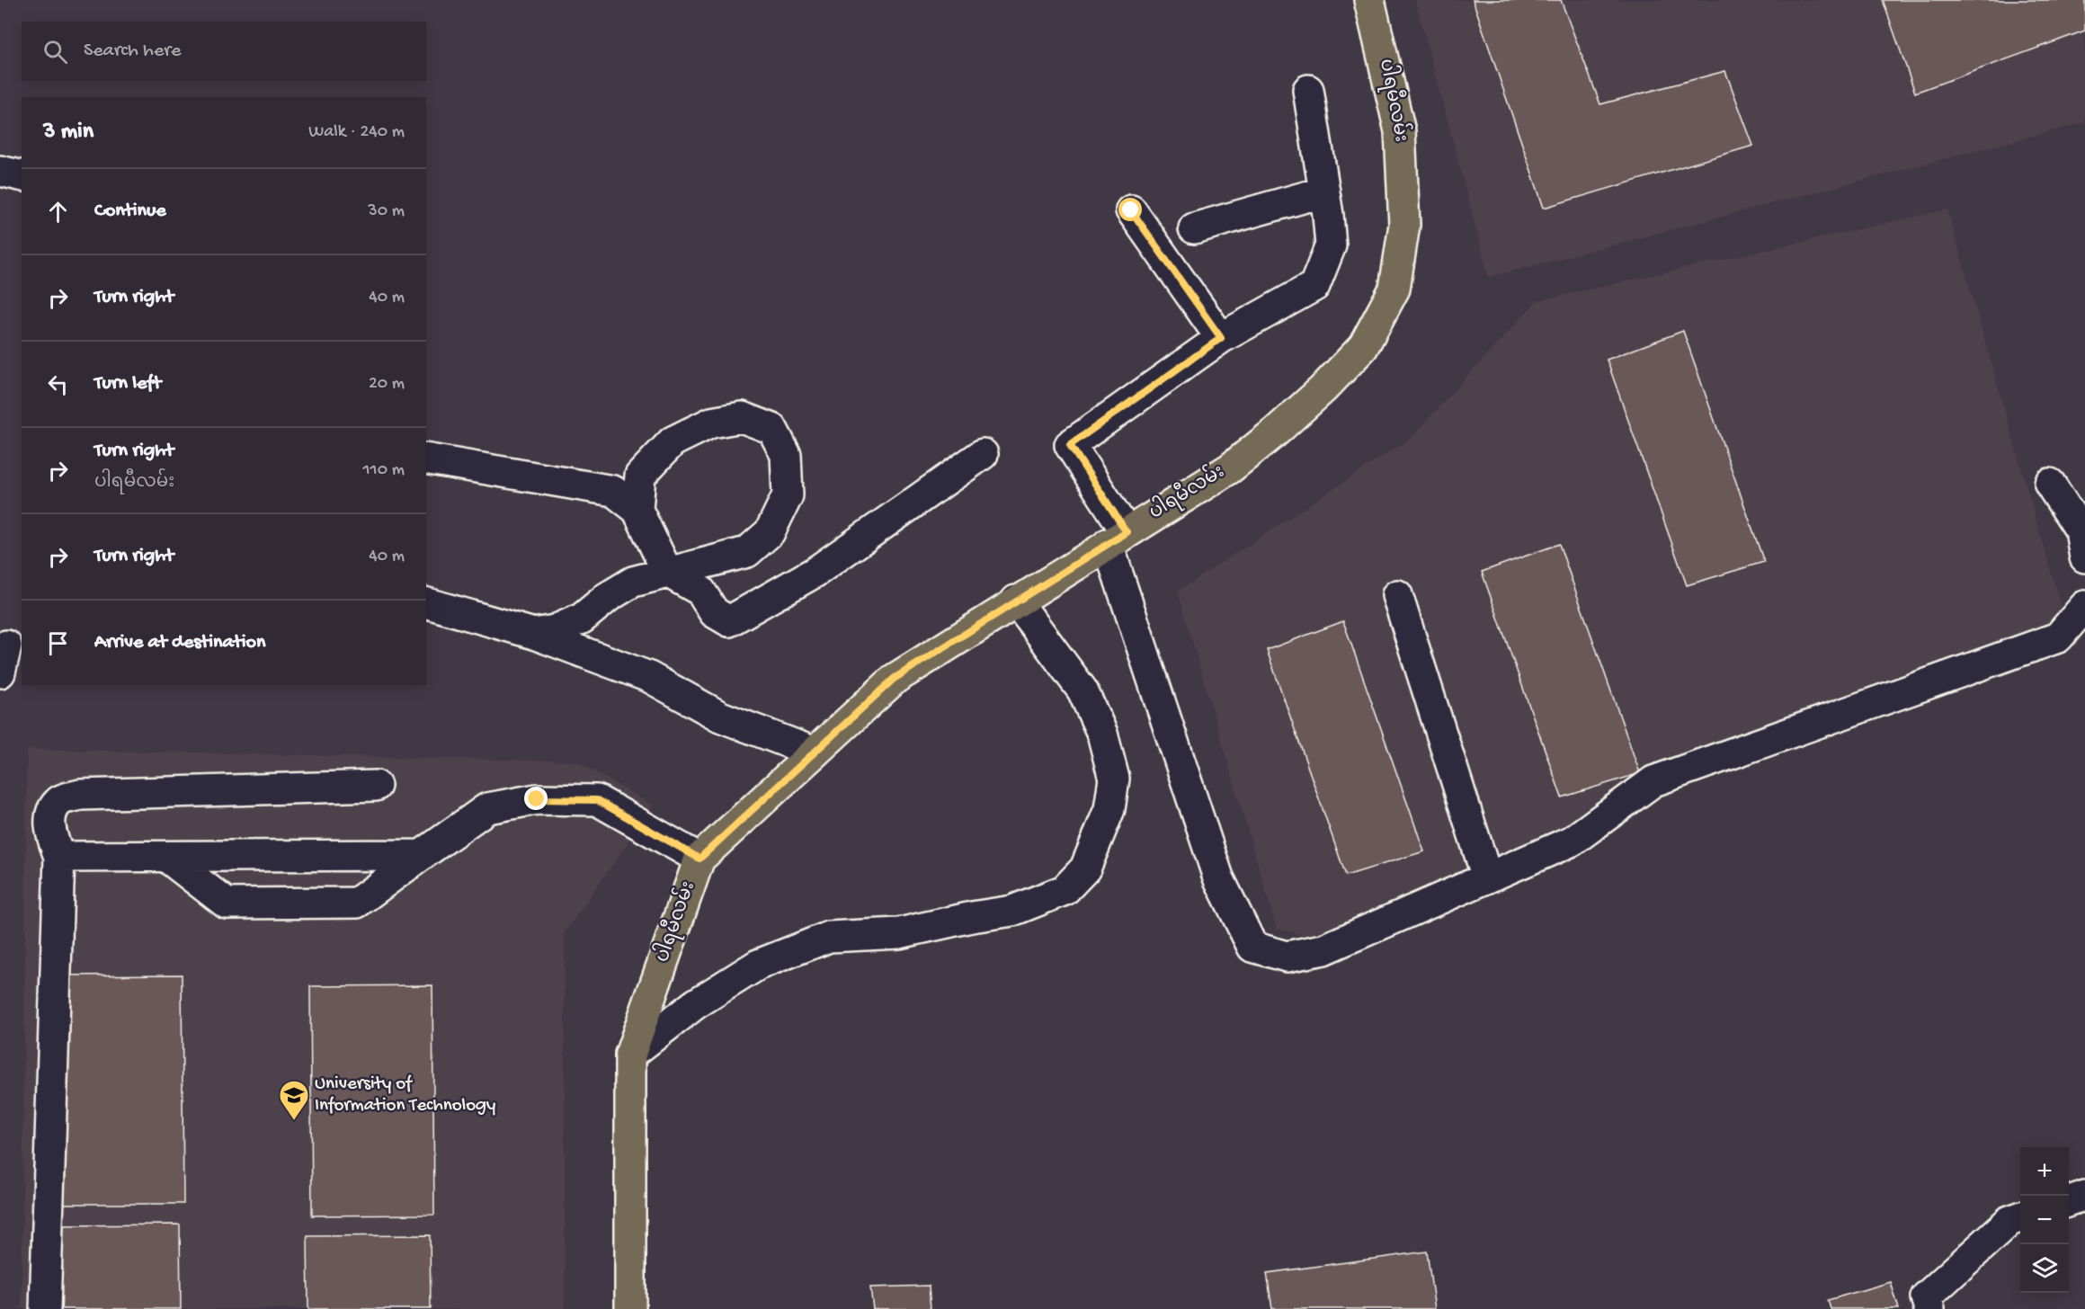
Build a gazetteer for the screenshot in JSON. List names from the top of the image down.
{
  "streets": {
    "main road": ["ပါရမီလမ်း"]
  },
  "places": {
    "school or university": ["University of Information Technology"]
  },
  "page": {
    "search": "Search here",
    "heading": ["3 min", "Walk · 240 m"],
    "list": [
      ["Continue", "30 m"],
      ["Turn right", "40 m"],
      ["Turn left", "20 m"],
      ["Turn right", "ပါရမီလမ်း", "110 m"],
      ["Turn right", "40 m"],
      "Arrive at destination"
    ],
    "map_buttons": ["+", "−"]
  }
}
